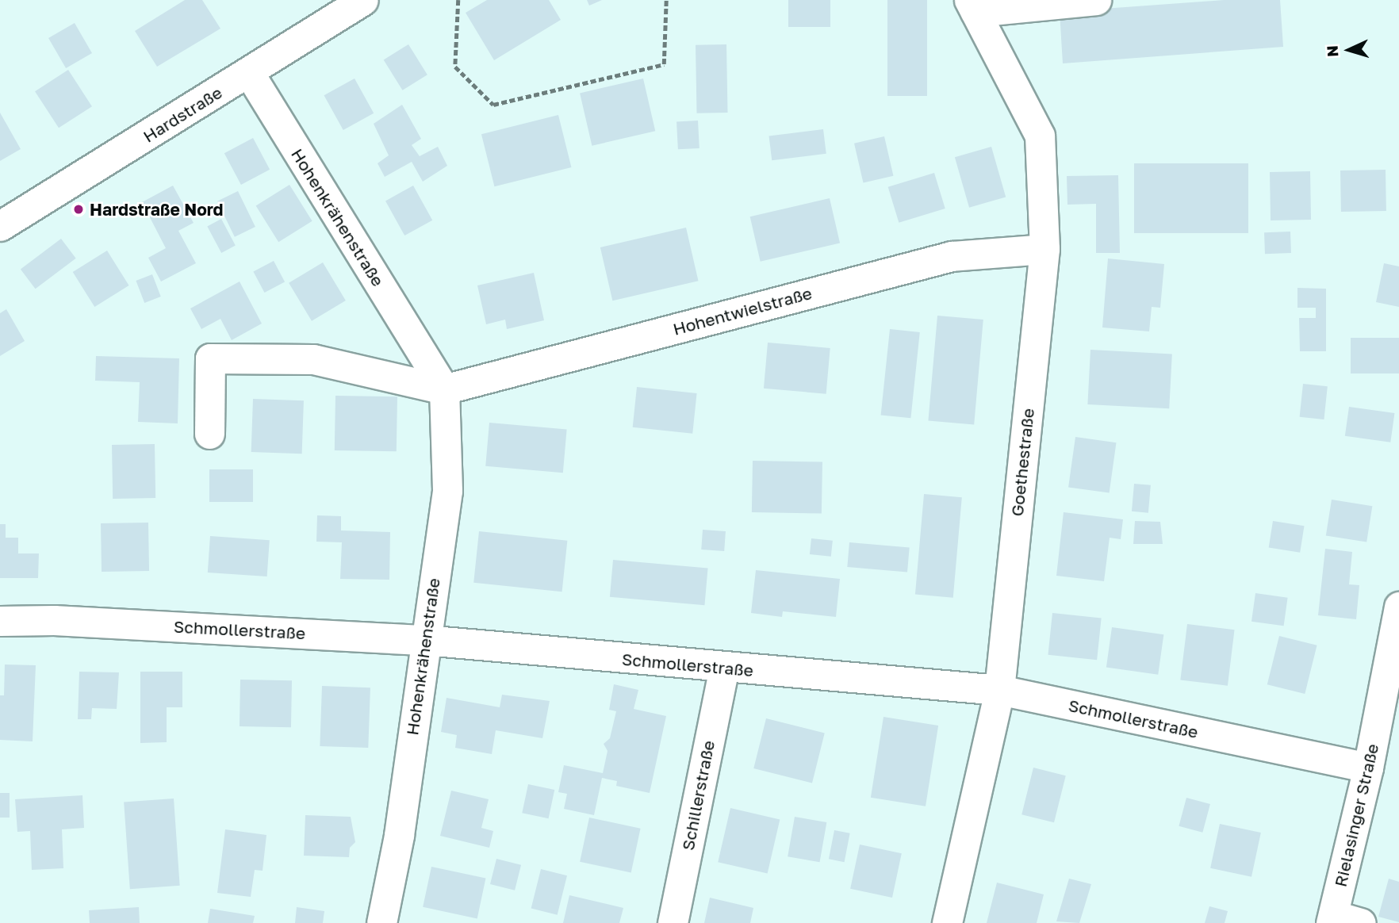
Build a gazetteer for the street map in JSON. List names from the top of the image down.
{
  "streets": {
    "street": [
      "Hardstraße",
      "Hohenkrähenstraße",
      "Hohentwielstraße",
      "Goethestraße",
      "Schmollerstraße",
      "Schillerstraße",
      "Rielasinger Straße"
    ]
  },
  "crossings": [
    ["Hardstraße", "Hohenkrähenstraße"],
    ["Hohenkrähenstraße", "Hohentwielstraße"],
    ["Hohenkrähenstraße", "Schmollerstraße"],
    ["Hohentwielstraße", "Goethestraße"],
    ["Goethestraße", "Schmollerstraße"],
    ["Schmollerstraße", "Schillerstraße"],
    ["Schmollerstraße", "Rielasinger Straße"]
  ],
  "places": ["Hardstraße Nord"],
  "north": "left"
}
